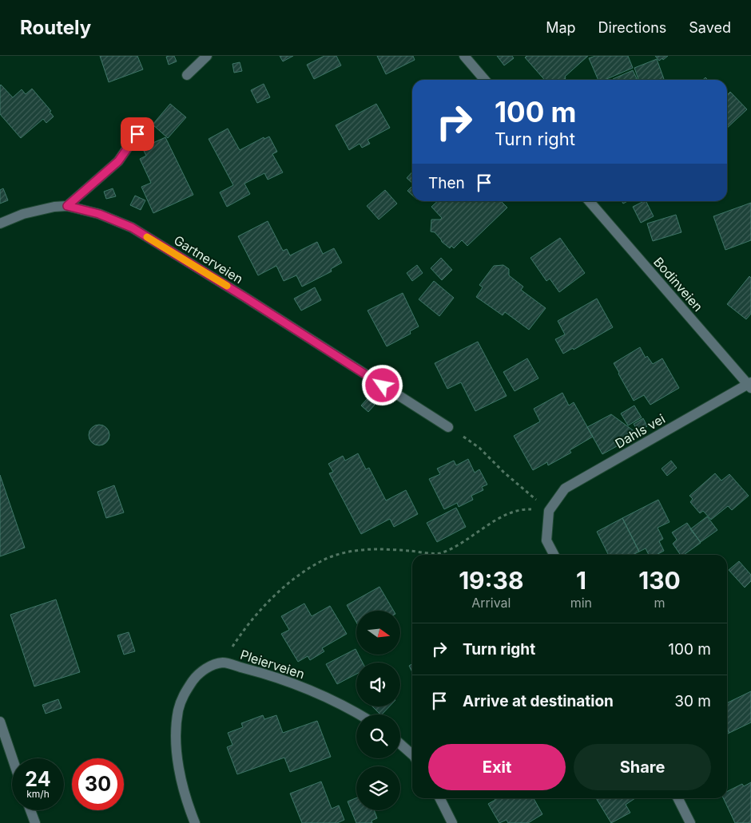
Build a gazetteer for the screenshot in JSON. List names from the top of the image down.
{
  "streets": {
    "street": [
      "Gartnerveien",
      "Bodinveien",
      "Dahls vei",
      "Pleierveien"
    ]
  },
  "crossings": [
    ["Bodinveien", "Dahls vei"]
  ],
  "north": "right",
  "page": {
    "header": "Routely",
    "nav": ["Map", "Directions", "Saved"],
    "turn": ["100 m", "Turn right"],
    "then": "Then",
    "eta": [
      "19:38",
      "Arrival",
      "1",
      "min",
      "130",
      "m"
    ],
    "list": [
      {
        "name": "Turn right",
        "value": "100 m"
      },
      {
        "name": "Arrive at destination",
        "value": "30 m"
      }
    ],
    "buttons": ["Exit", "Share"],
    "speed": "24 km/h",
    "limit": "30"
  }
}
